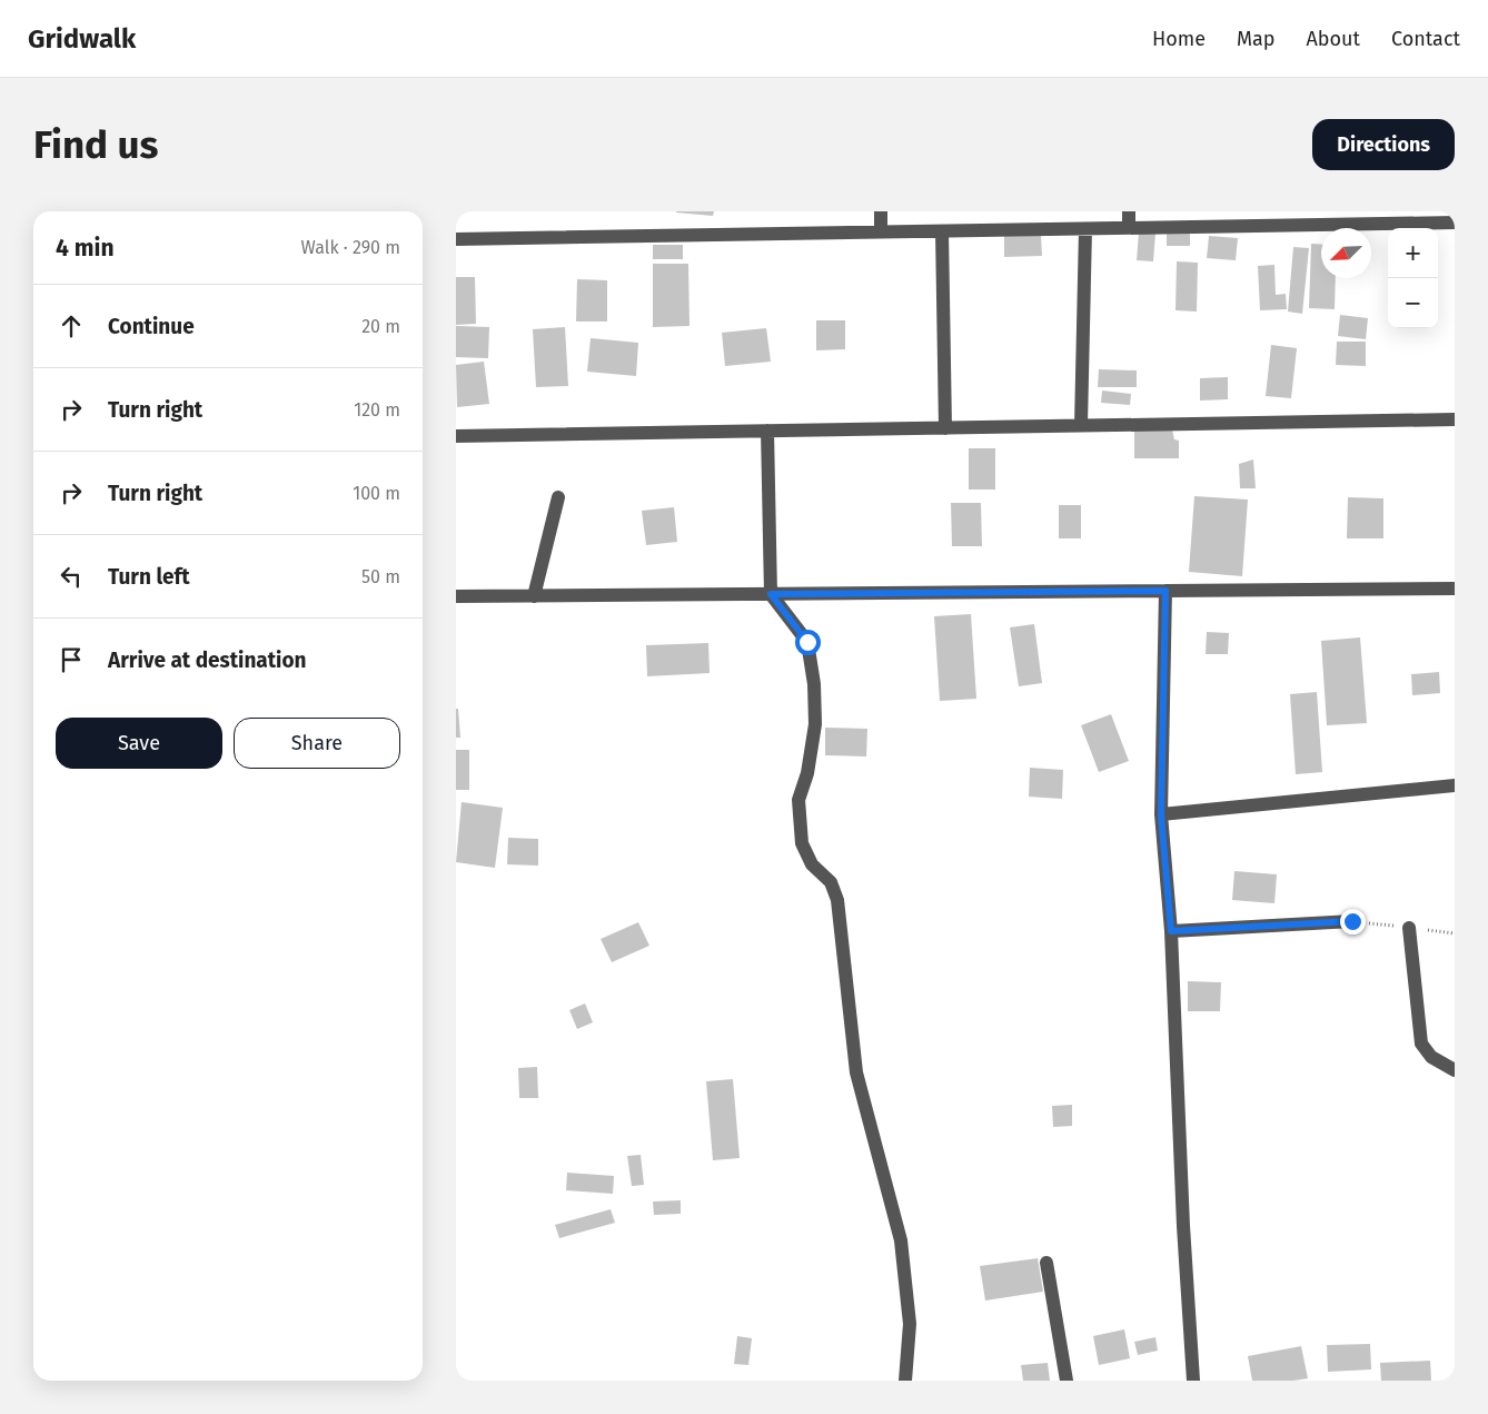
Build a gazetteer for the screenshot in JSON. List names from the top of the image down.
{
  "north": "bottom left",
  "page": {
    "header": "Gridwalk",
    "nav": [
      "Home",
      "Map",
      "About",
      "Contact"
    ],
    "buttons": [
      "Directions",
      ["Save", "Share"]
    ],
    "title": "Find us",
    "heading": ["4 min", "Walk · 290 m"],
    "map_buttons": ["+", "−"],
    "list": [
      ["Continue", "20 m"],
      ["Turn right", "120 m"],
      ["Turn right", "100 m"],
      ["Turn left", "50 m"],
      "Arrive at destination"
    ]
  }
}
